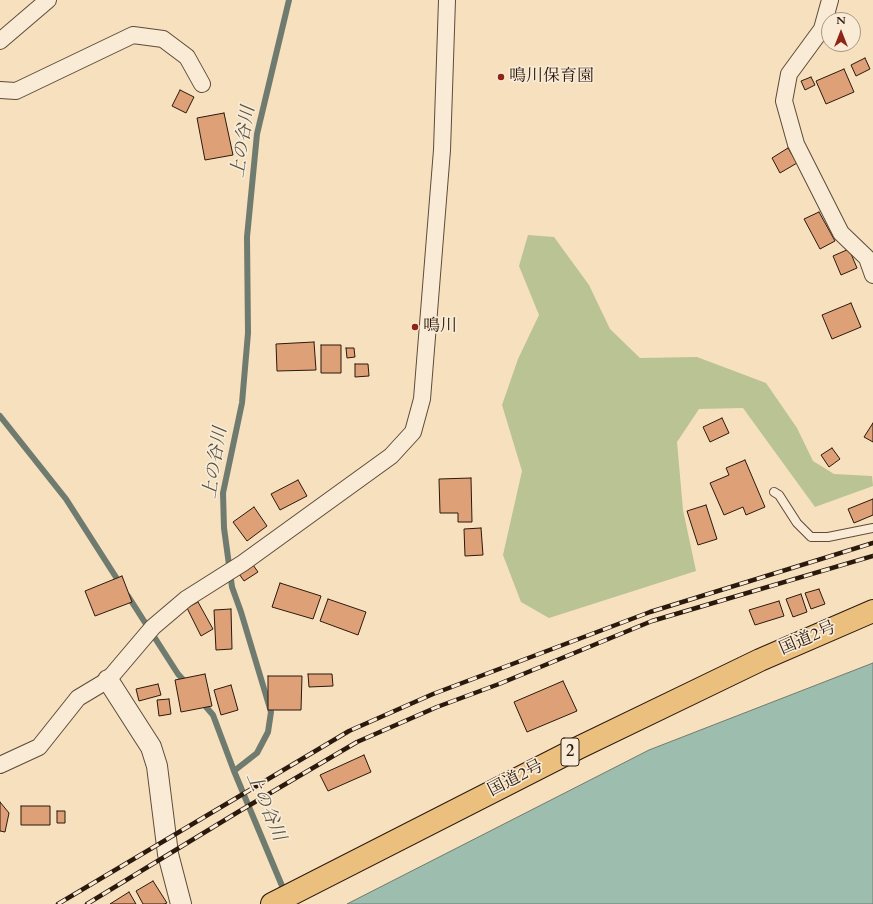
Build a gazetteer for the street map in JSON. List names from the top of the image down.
{
  "streets": {
    "highway": ["国道2号", "2"]
  },
  "water": ["上の谷川"],
  "places": ["鳴川保育園", "鳴川"],
  "north": "top"
}
